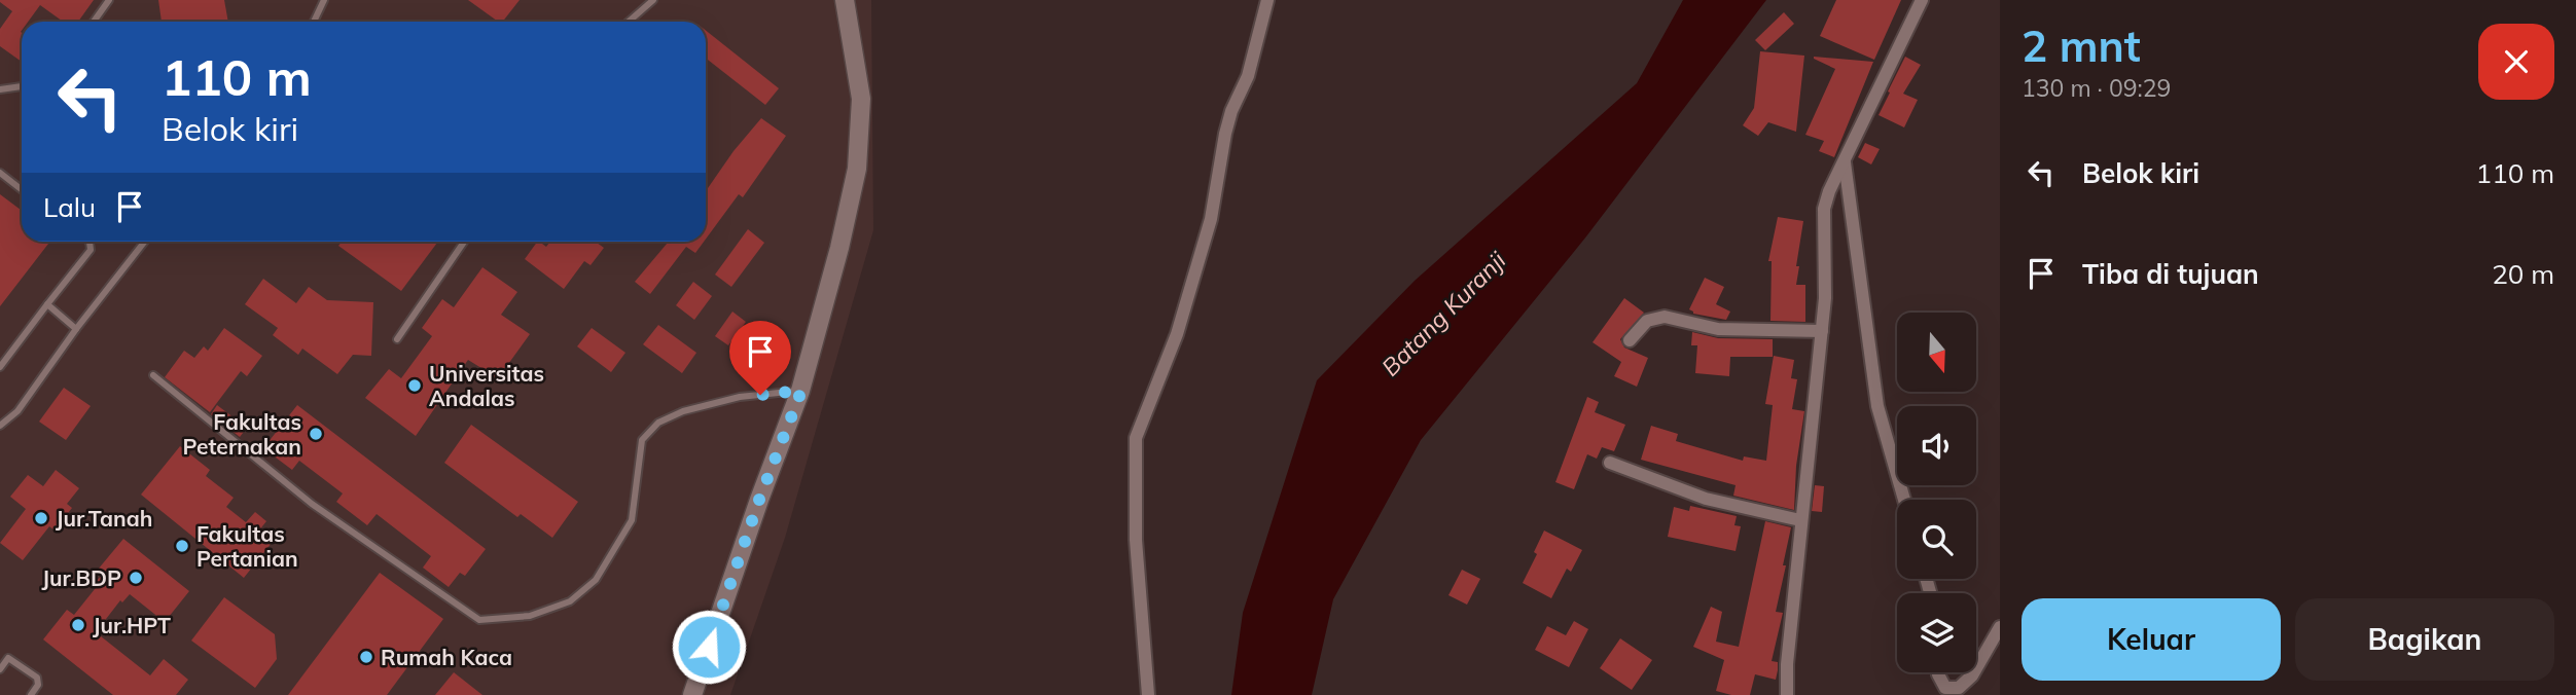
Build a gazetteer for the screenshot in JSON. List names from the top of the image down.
{
  "water": ["Batang Kuranji"],
  "places": [
    "Universitas Andalas",
    "Fakultas Peternakan",
    "Jur.Tanah",
    "Fakultas Pertanian",
    "Jur.BDP",
    "Jur.HPT",
    "Rumah Kaca"
  ],
  "north": "bottom",
  "page": {
    "heading": ["2 mnt", "130 m · 09:29"],
    "turn": ["110 m", "Belok kiri"],
    "list": [
      {
        "name": "Belok kiri",
        "value": "110 m"
      },
      {
        "name": "Tiba di tujuan",
        "value": "20 m"
      }
    ],
    "then": "Lalu",
    "buttons": ["Keluar", "Bagikan"]
  }
}
